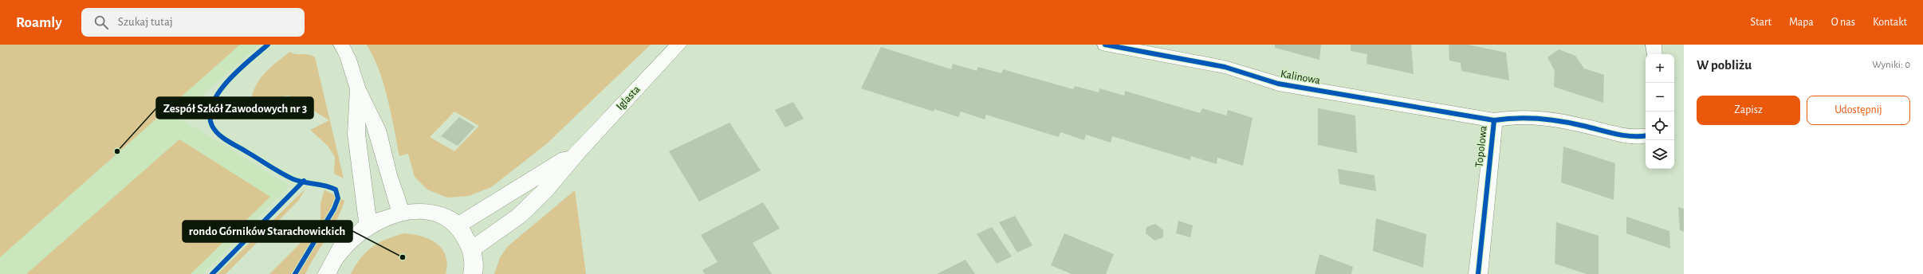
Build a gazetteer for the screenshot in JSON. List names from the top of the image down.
{
  "streets": {
    "street": ["Kalinowa", "Iglasta", "Topolowa"]
  },
  "crossings": [
    ["Kalinowa", "Topolowa"]
  ],
  "places": ["Zespół Szkół Zawodowych nr 3", "rondo Górników Starachowickich"],
  "page": {
    "header": "Roamly",
    "search": "Szukaj tutaj",
    "nav": [
      "Start",
      "Mapa",
      "O nas",
      "Kontakt"
    ],
    "heading": ["W pobliżu", "Wyniki: 0"],
    "map_buttons": ["+", "−"],
    "buttons": ["Zapisz", "Udostępnij"]
  }
}
